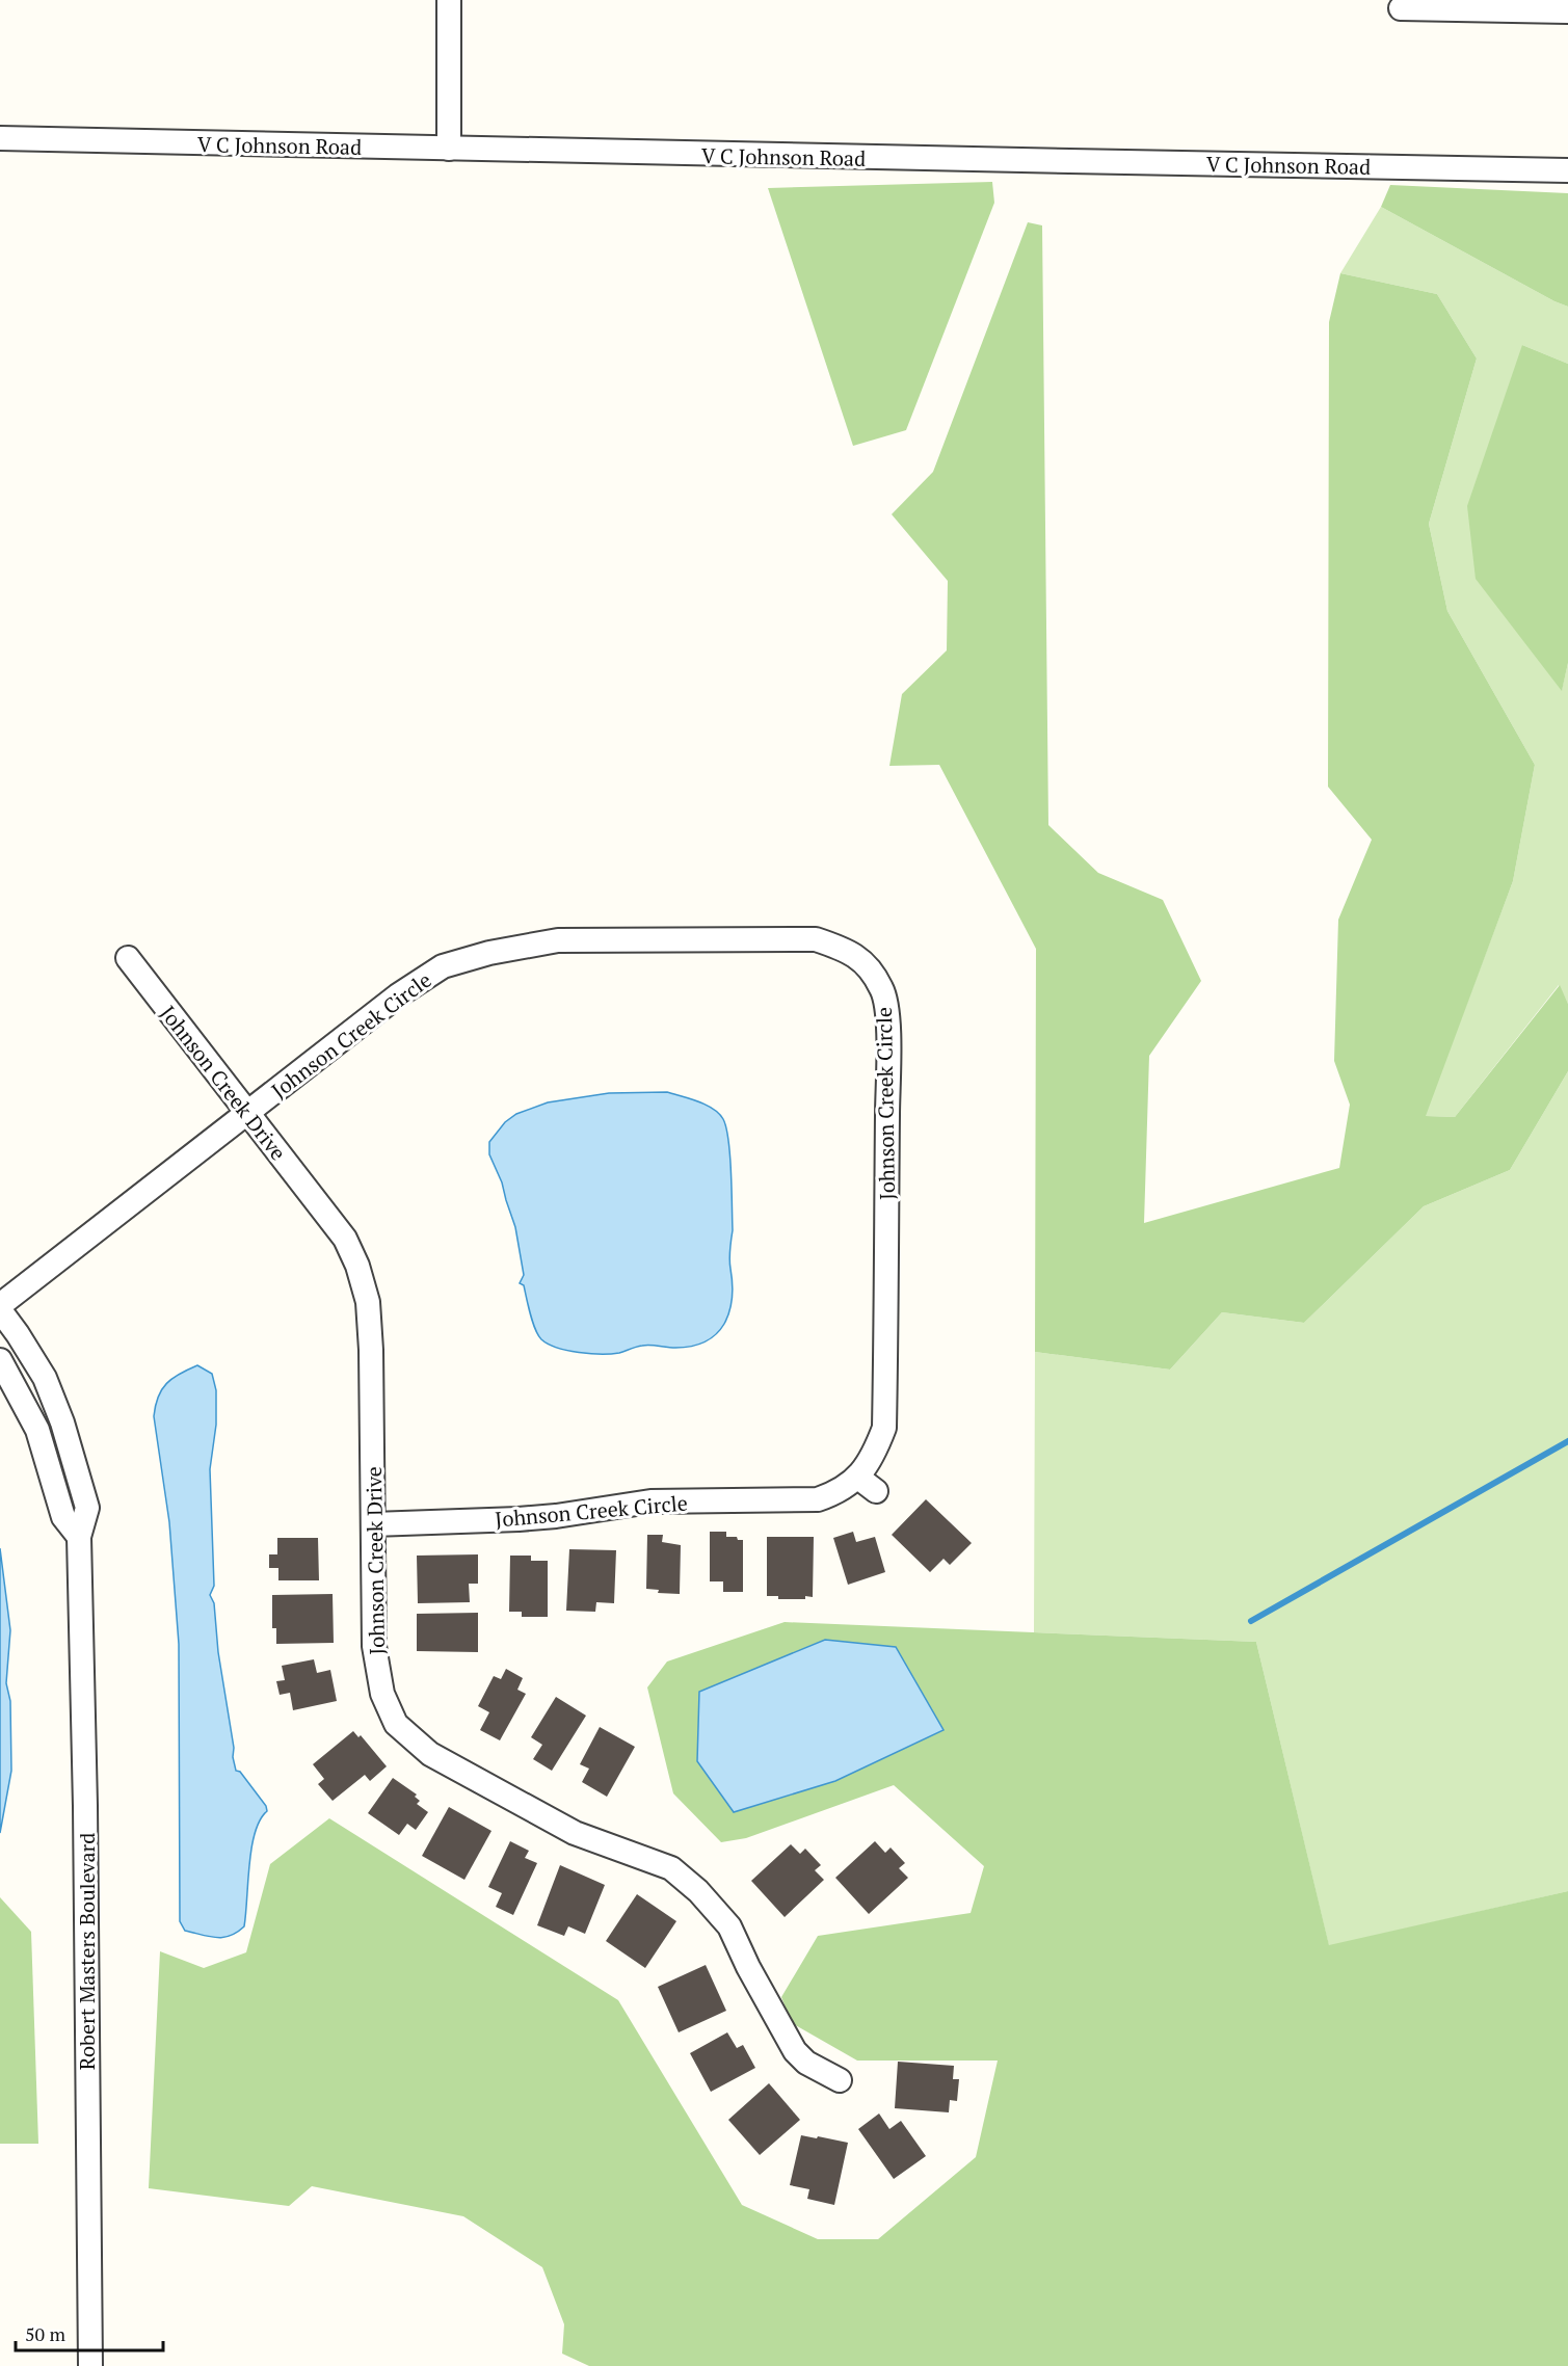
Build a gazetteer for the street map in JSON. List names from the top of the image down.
{
  "streets": {
    "street": [
      "V C Johnson Road",
      "Johnson Creek Circle",
      "Johnson Creek Drive",
      "Robert Masters Boulevard"
    ]
  },
  "crossings": [
    ["Johnson Creek Circle", "Johnson Creek Drive"]
  ],
  "scale_bar": "50 m"
}
